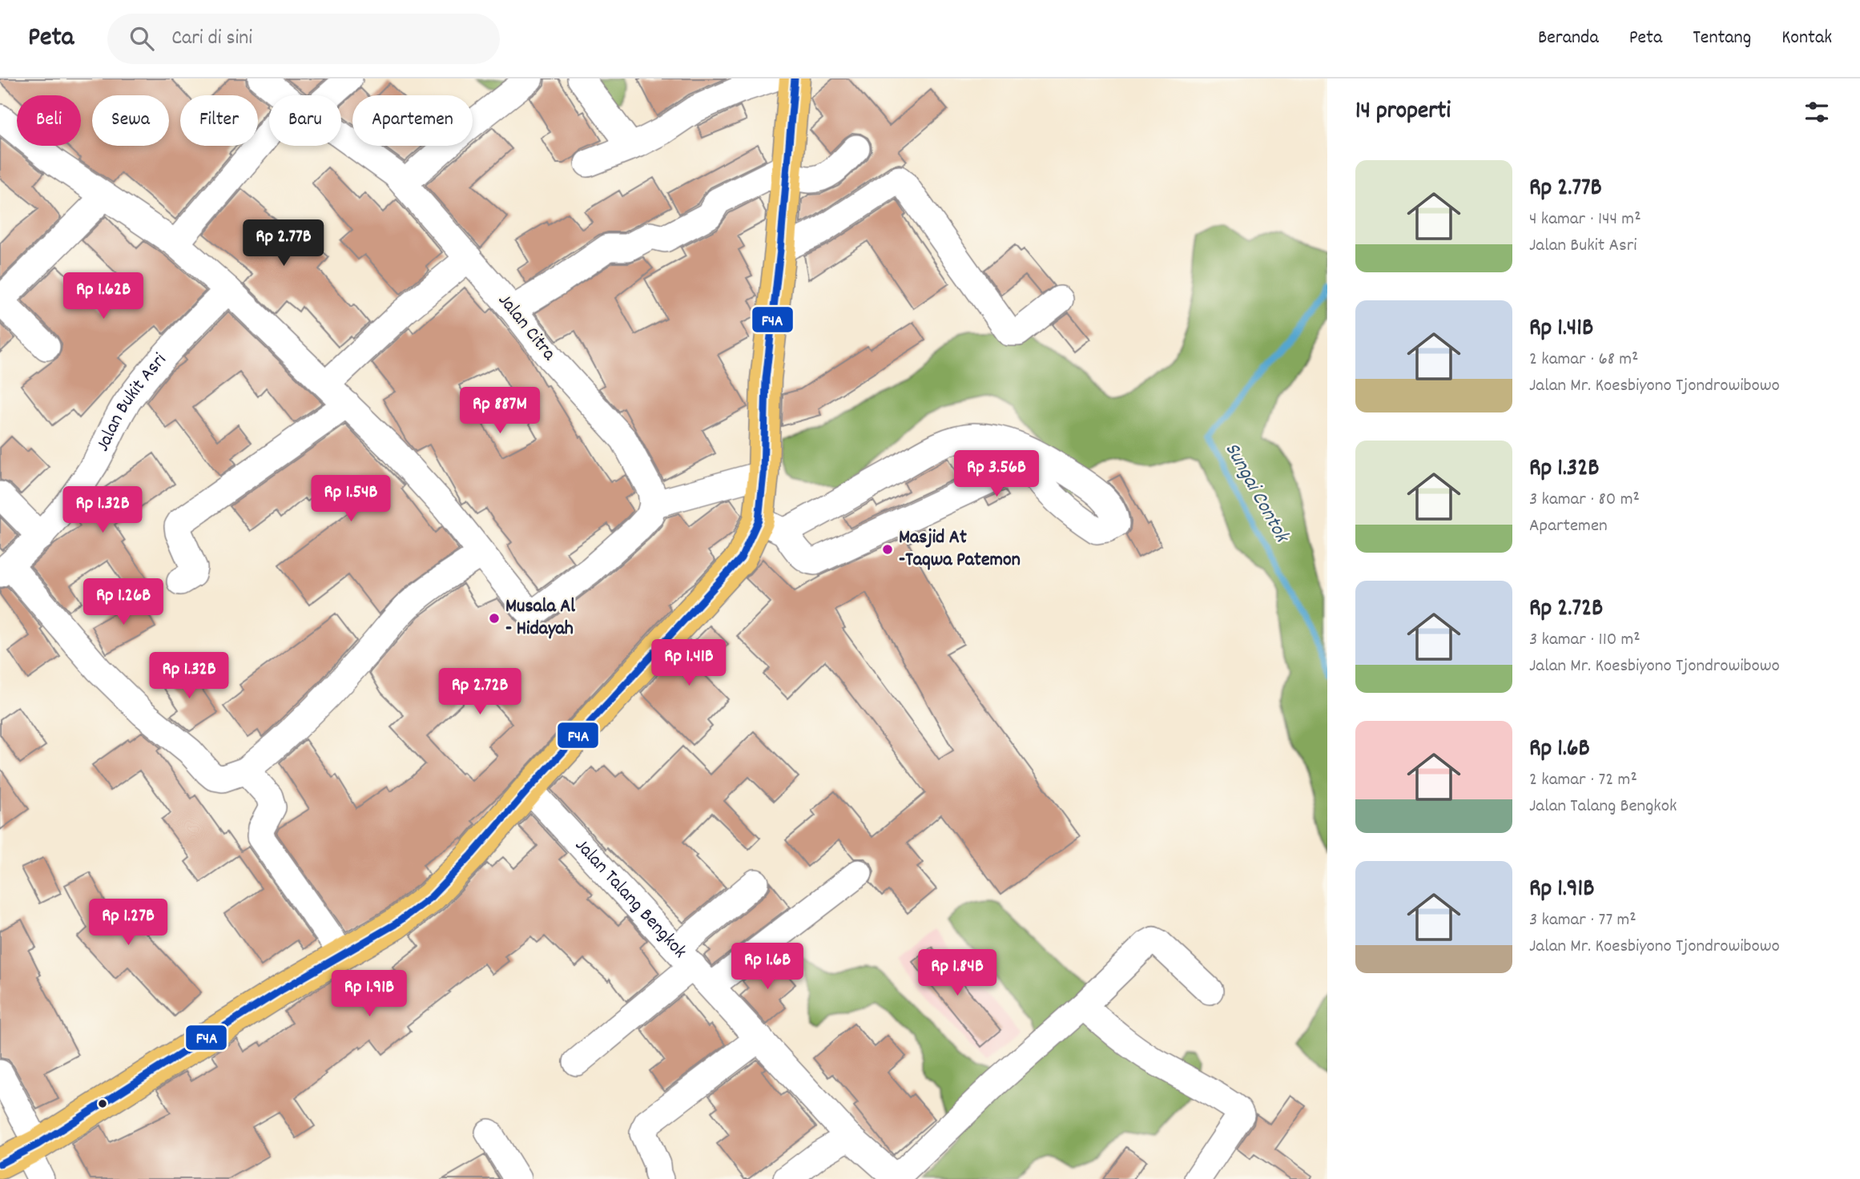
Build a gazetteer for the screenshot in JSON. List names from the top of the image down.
{
  "streets": {
    "street": ["Jalan Citra", "Jalan Bukit Asri", "Jalan Talang Bengkok"]
  },
  "water": ["Sungai Contok"],
  "places": ["Masjid At -Taqwa Patemon", "Musala Al - Hidayah"],
  "lines": ["transit line F4A"],
  "page": {
    "header": "Peta",
    "search": "Cari di sini",
    "nav": [
      "Beranda",
      "Peta",
      "Tentang",
      "Kontak"
    ],
    "heading": "14 properti",
    "chip": [
      "Beli",
      "Sewa",
      "Filter",
      "Baru",
      "Apartemen"
    ],
    "list": [
      {
        "name": "Rp 2.77B",
        "note": "4 kamar · 144 m² · Jalan Bukit Asri"
      },
      {
        "name": "Rp 1.41B",
        "note": "2 kamar · 68 m² · Jalan Mr. Koesbiyono Tjondrowibowo"
      },
      {
        "name": "Rp 1.32B",
        "note": "3 kamar · 80 m² · Apartemen"
      },
      {
        "name": "Rp 2.72B",
        "note": "3 kamar · 110 m² · Jalan Mr. Koesbiyono Tjondrowibowo"
      },
      {
        "name": "Rp 1.6B",
        "note": "2 kamar · 72 m² · Jalan Talang Bengkok"
      },
      {
        "name": "Rp 1.91B",
        "note": "3 kamar · 77 m² · Jalan Mr. Koesbiyono Tjondrowibowo"
      }
    ],
    "price": [
      "Rp 2.77B",
      "Rp 1.62B",
      "Rp 887M",
      "Rp 3.56B",
      "Rp 1.54B",
      "Rp 1.32B",
      "Rp 1.26B",
      "Rp 1.41B",
      "Rp 1.32B",
      "Rp 2.72B",
      "Rp 1.27B",
      "Rp 1.6B",
      "Rp 1.84B",
      "Rp 1.91B"
    ]
  }
}
